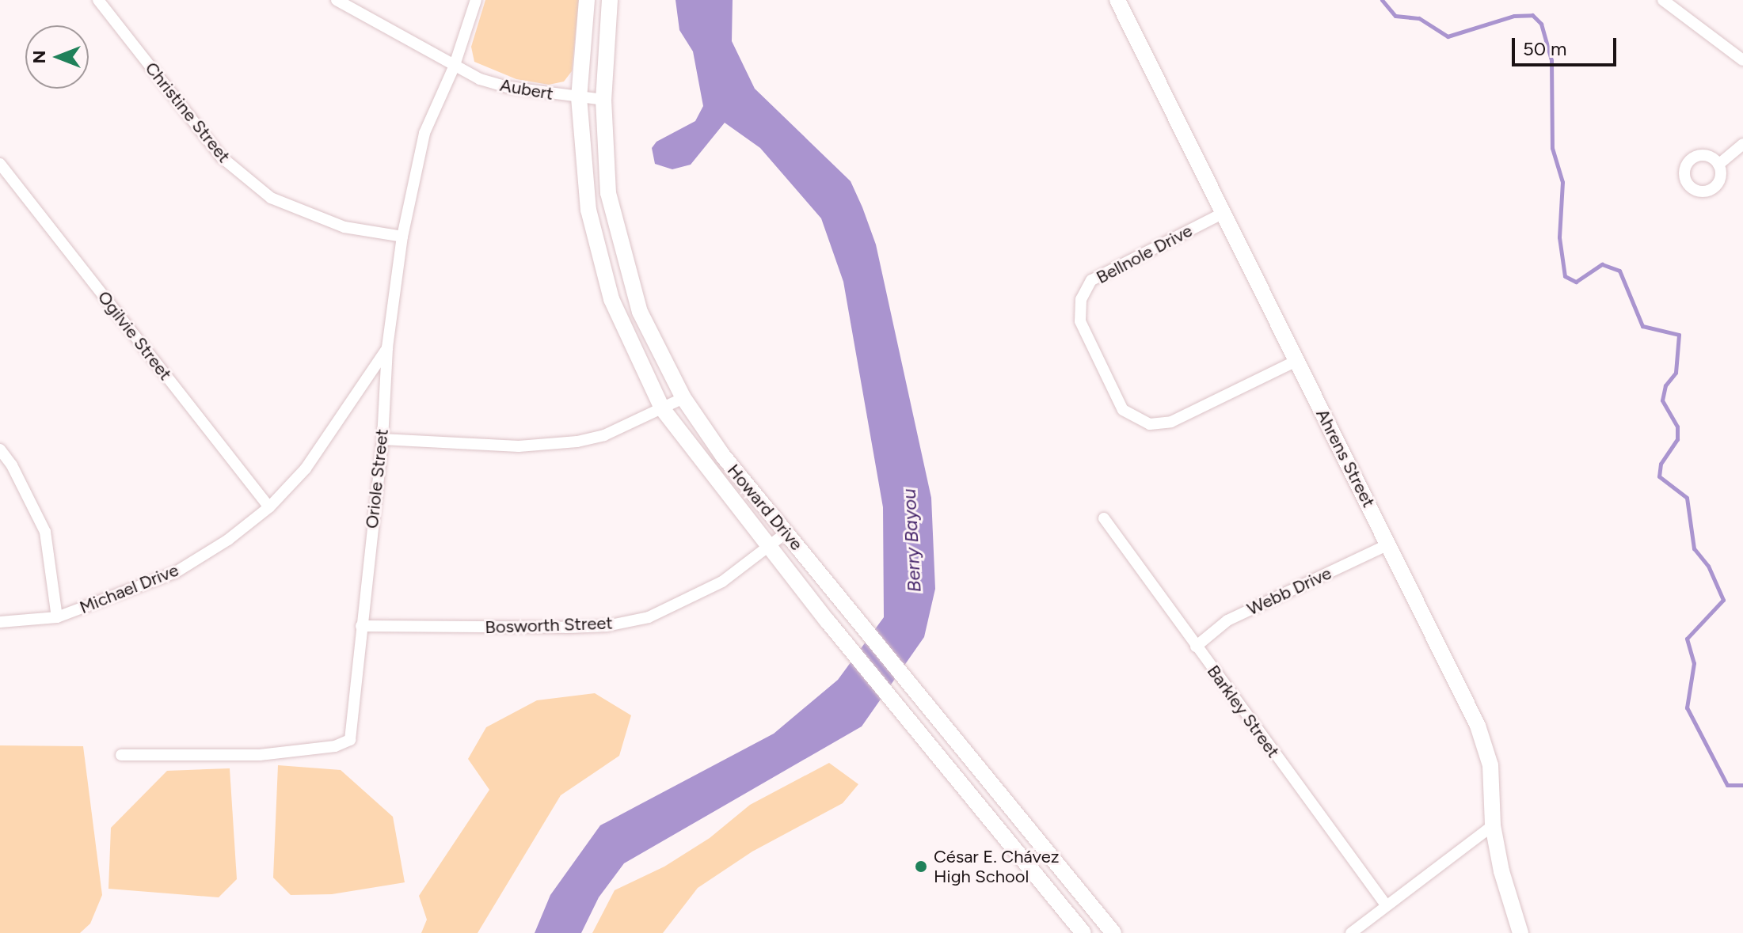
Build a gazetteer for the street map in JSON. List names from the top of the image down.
{
  "streets": {
    "main road": ["Ahrens Street", "Howard Drive"],
    "street": [
      "Aubert",
      "Christine Street",
      "Bellnole Drive",
      "Ogilvie Street",
      "Oriole Street",
      "Michael Drive",
      "Webb Drive",
      "Bosworth Street",
      "Barkley Street"
    ]
  },
  "crossings": [
    ["Aubert", "Oriole Street"],
    ["Aubert", "Howard Drive"],
    ["Christine Street", "Oriole Street"],
    ["Bellnole Drive", "Ahrens Street"],
    ["Ogilvie Street", "Michael Drive"],
    ["Ahrens Street", "Webb Drive"],
    ["Oriole Street", "Michael Drive"],
    ["Oriole Street", "Bosworth Street"],
    ["Howard Drive", "Bosworth Street"],
    ["Webb Drive", "Barkley Street"]
  ],
  "water": ["Berry Bayou"],
  "places": ["César E. Chávez High School"],
  "scale_bar": "50 m",
  "north": "left"
}
